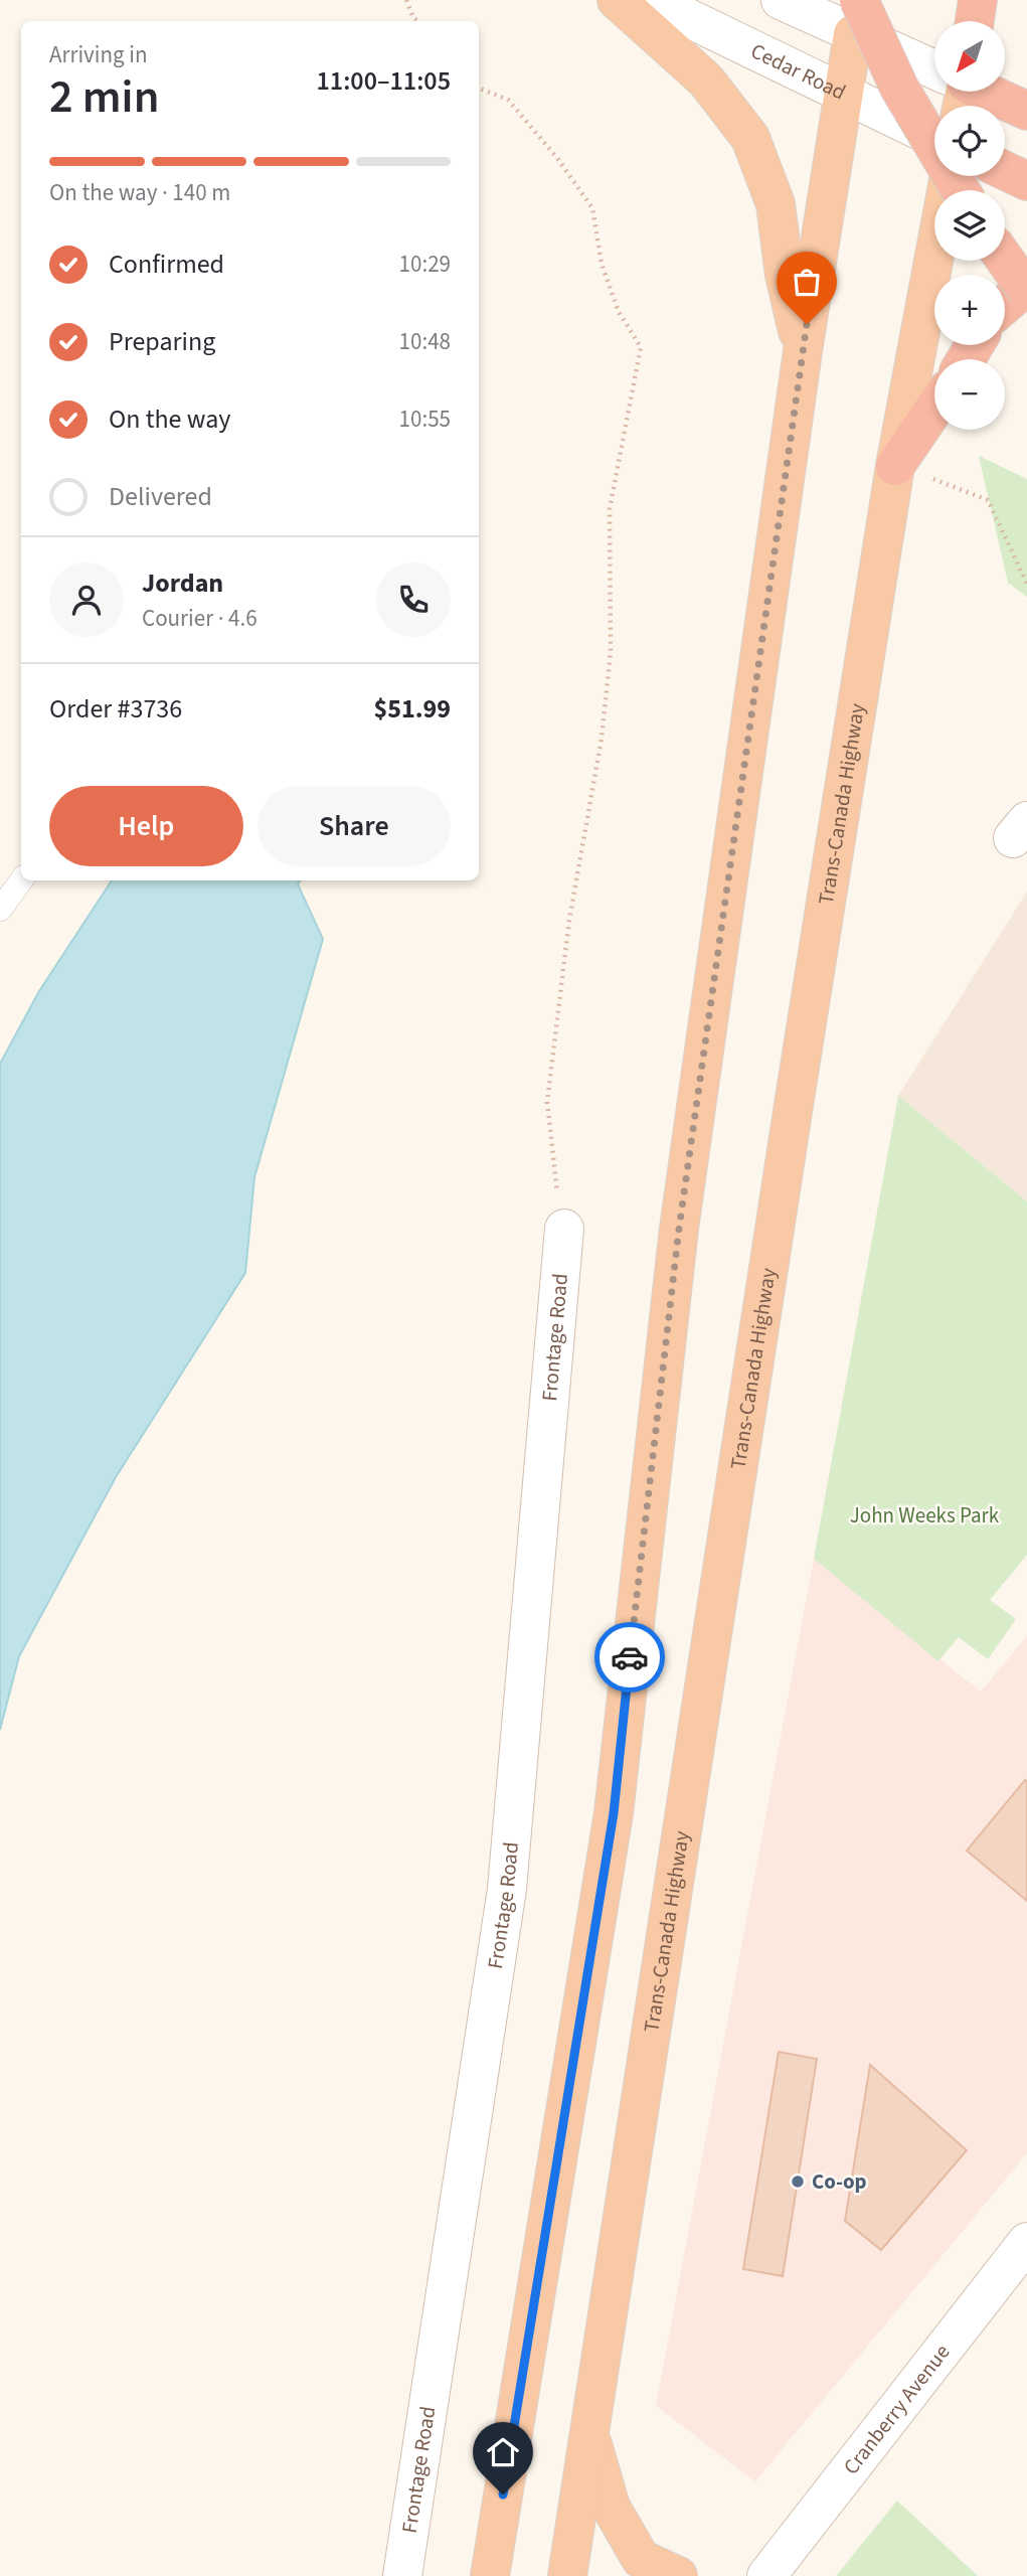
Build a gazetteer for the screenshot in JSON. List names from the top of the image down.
{
  "streets": {
    "highway": ["Trans-Canada Highway"],
    "street": ["Cedar Road", "Frontage Road", "Cranberry Avenue"]
  },
  "parks": ["John Weeks Park"],
  "places": ["Co-op"],
  "north": "bottom left",
  "page": {
    "map_buttons": ["+", "−"],
    "heading": ["2 min", "Arriving in", "11:00–11:05"],
    "panel": [
      "Jordan",
      "Courier · 4.6",
      "Order #3736",
      "$51.99"
    ],
    "bar": "On the way · 140 m",
    "list": [
      ["Confirmed", "10:29"],
      ["Preparing", "10:48"],
      ["On the way", "10:55"],
      "Delivered"
    ],
    "buttons": ["Help", "Share"]
  }
}
